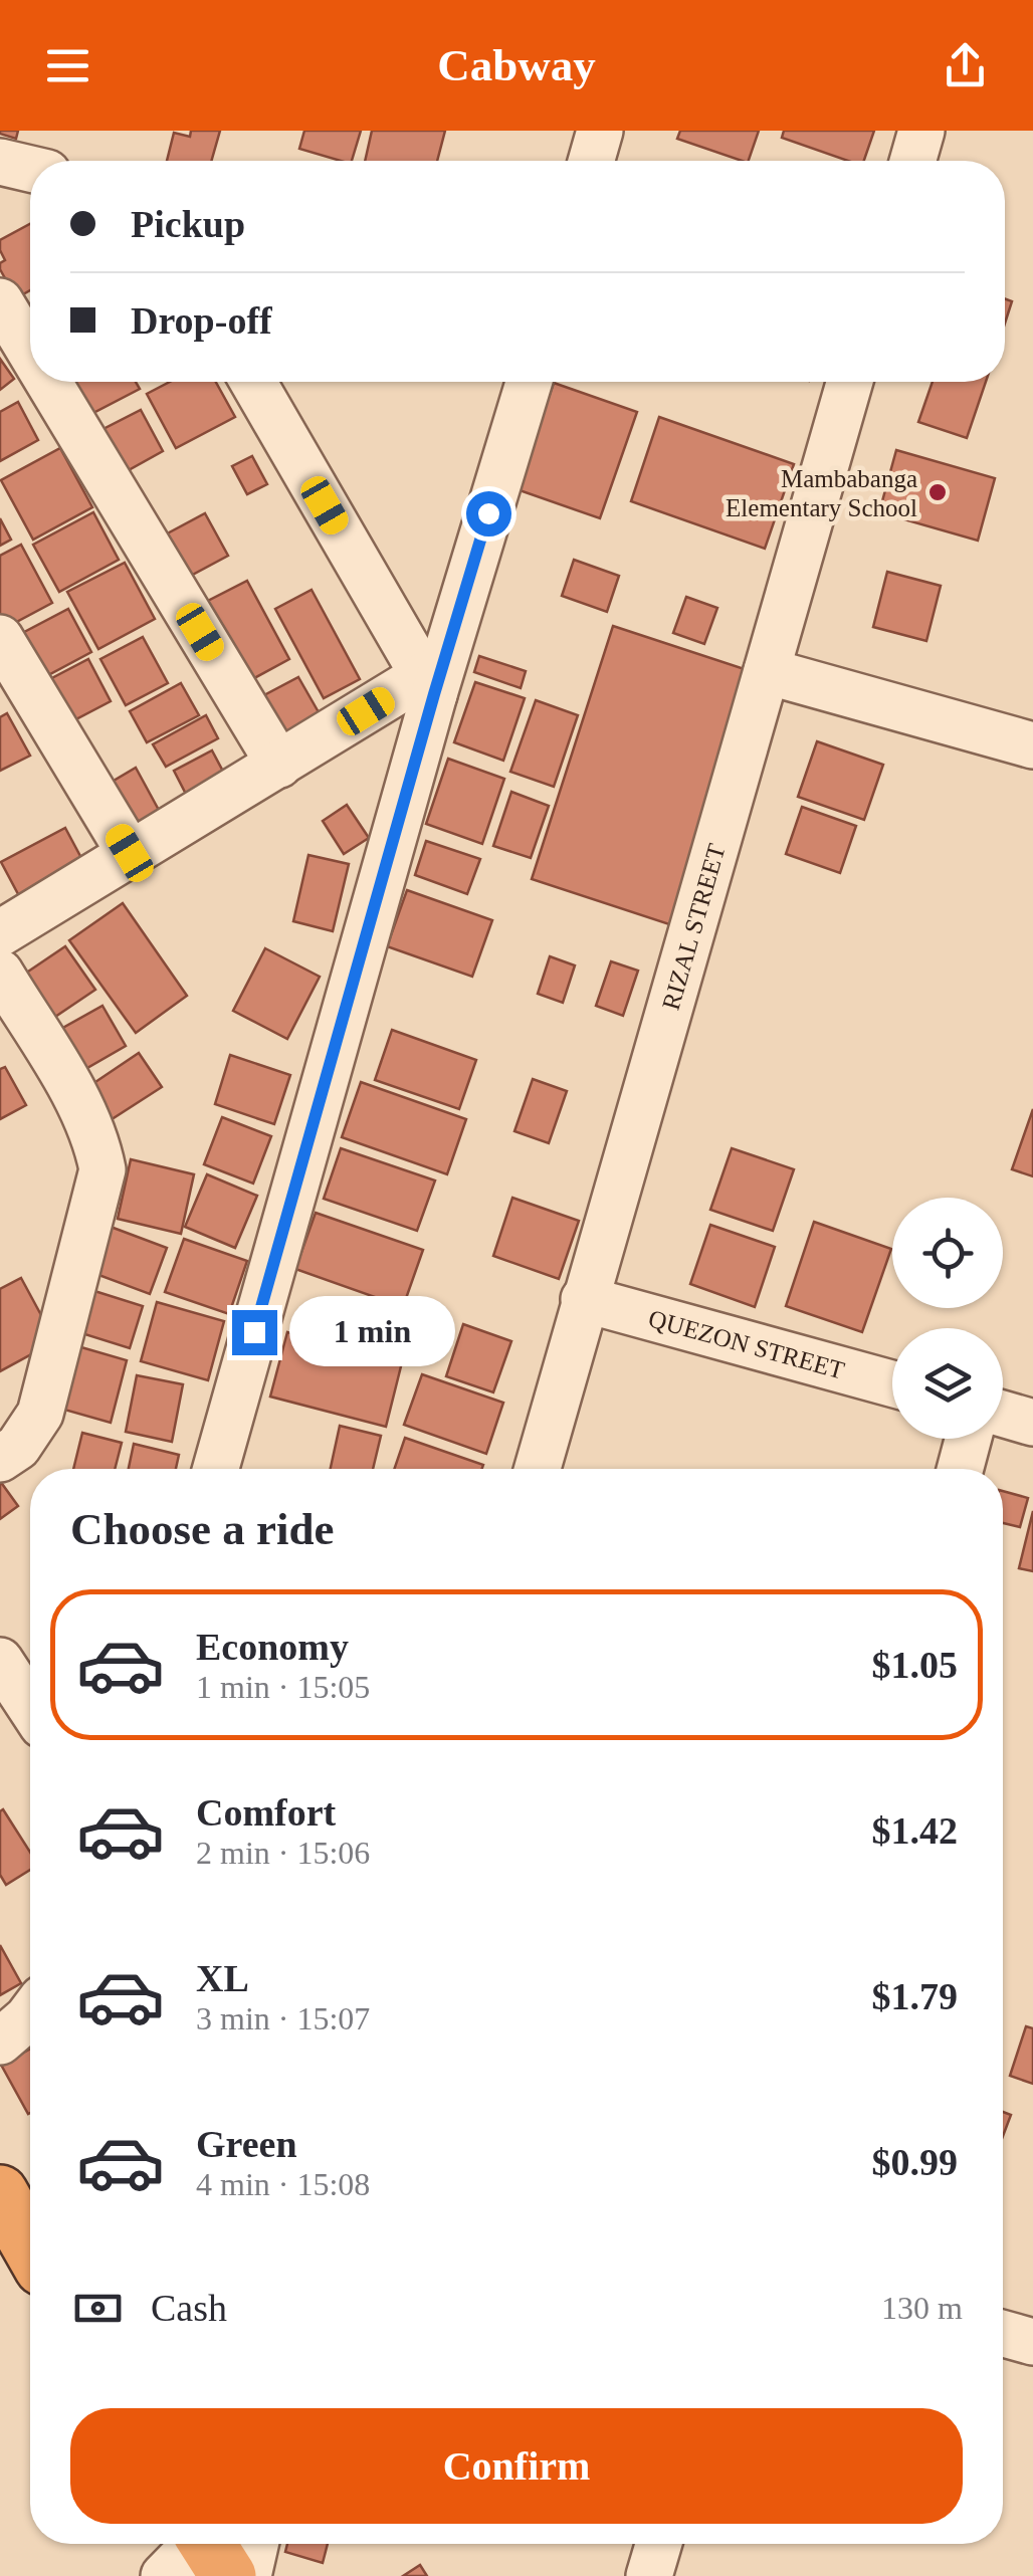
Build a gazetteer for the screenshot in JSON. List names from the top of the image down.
{
  "streets": {
    "street": ["RIZAL STREET", "QUEZON STREET"]
  },
  "crossings": [
    ["RIZAL STREET", "QUEZON STREET"]
  ],
  "places": ["Mambabanga Elementary School"],
  "page": {
    "header": "Cabway",
    "banner": ["Pickup", "Drop-off"],
    "bubble": "1 min",
    "heading": "Choose a ride",
    "list": [
      {
        "name": "Economy",
        "note": "1 min · 15:05",
        "value": "$1.05"
      },
      {
        "name": "Comfort",
        "note": "2 min · 15:06",
        "value": "$1.42"
      },
      {
        "name": "XL",
        "note": "3 min · 15:07",
        "value": "$1.79"
      },
      {
        "name": "Green",
        "note": "4 min · 15:08",
        "value": "$0.99"
      }
    ],
    "pay": ["Cash", "130 m"],
    "buttons": "Confirm"
  }
}
